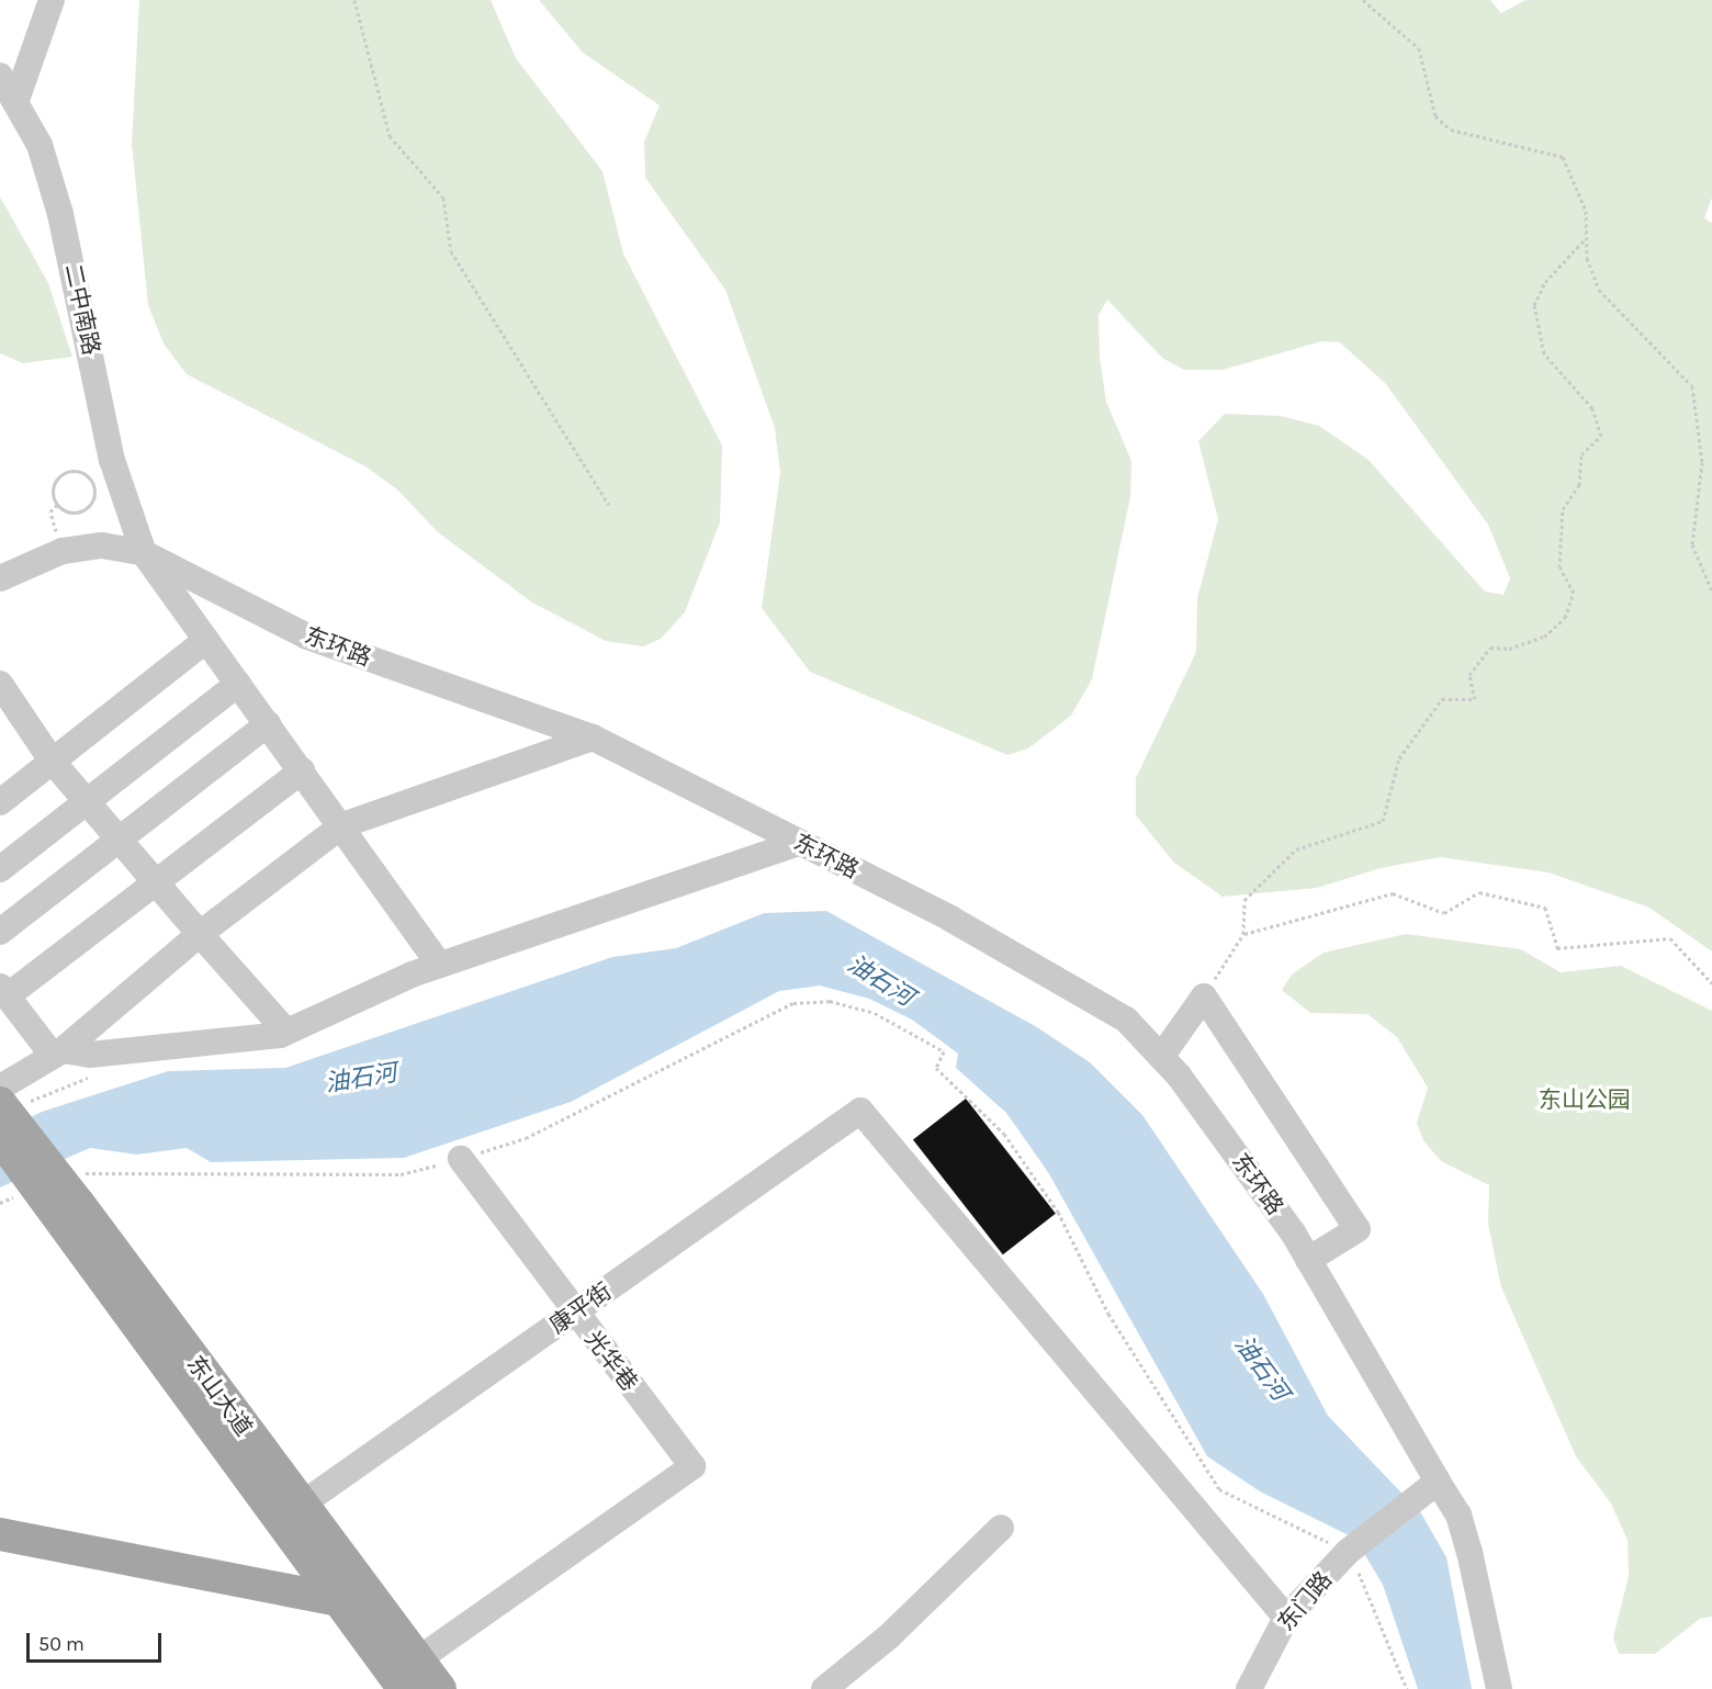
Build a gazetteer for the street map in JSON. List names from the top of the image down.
{
  "streets": {
    "main road": ["东山大道"],
    "street": [
      "二中南路",
      "东环路",
      "康平街",
      "光华巷",
      "东门路"
    ]
  },
  "crossings": [
    ["二中南路", "东环路"],
    ["东环路", "东门路"],
    ["康平街", "光华巷"],
    ["康平街", "东山大道"],
    ["康平街", "东门路"],
    ["光华巷", "东山大道"]
  ],
  "water": ["油石河"],
  "parks": ["东山公园"],
  "scale_bar": "50 m"
}
